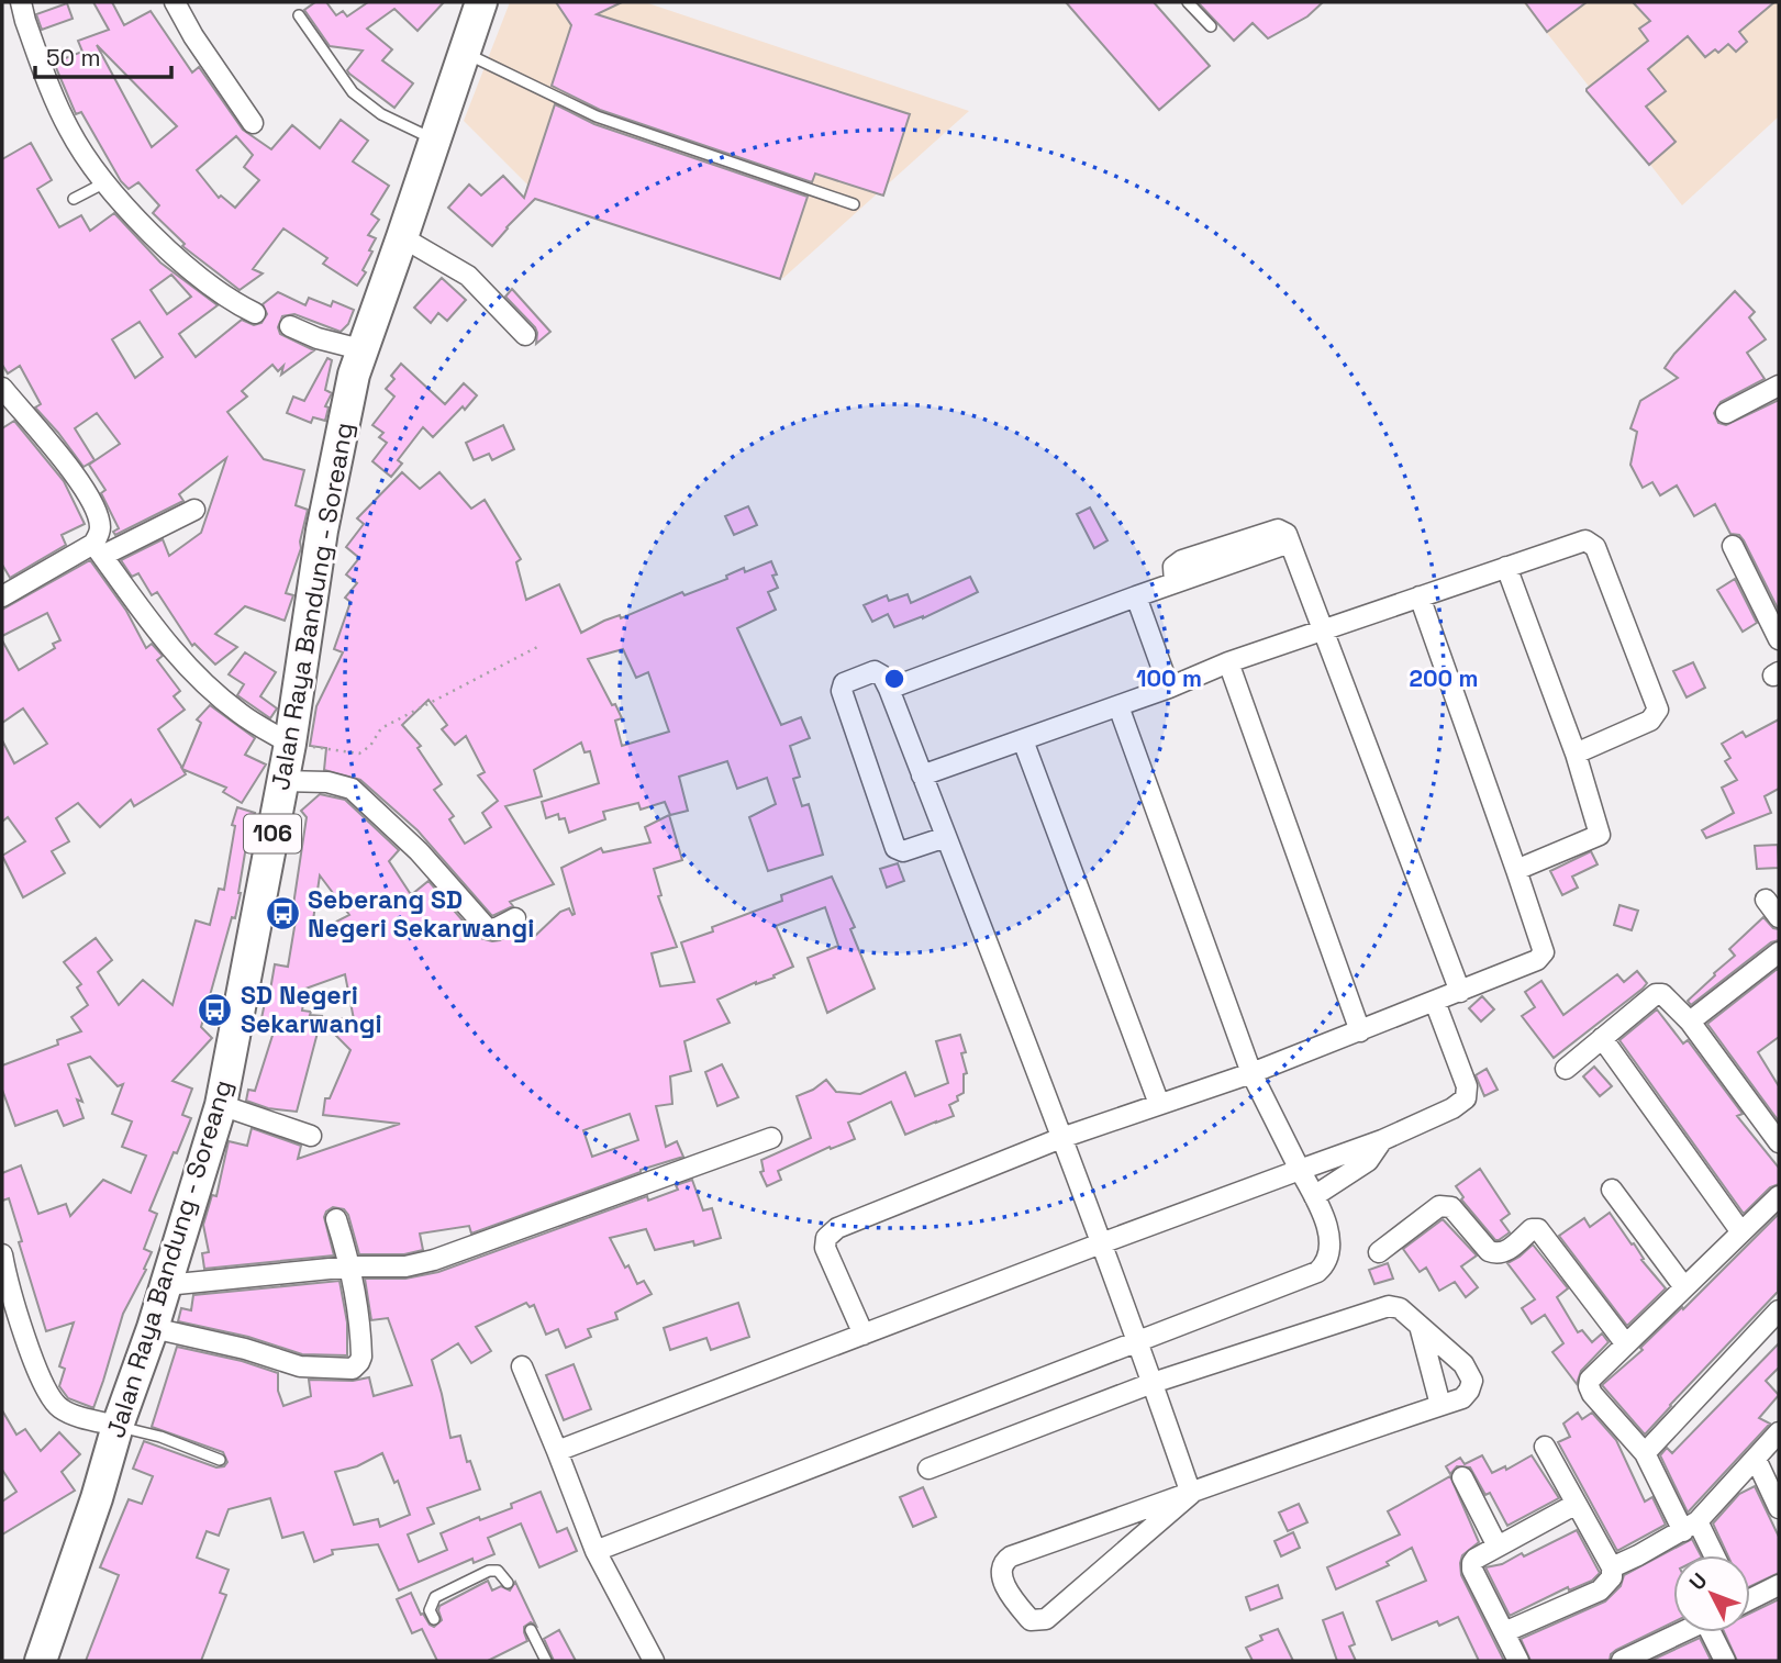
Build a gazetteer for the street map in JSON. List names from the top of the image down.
{
  "streets": {
    "main road": ["Jalan Raya Bandung - Soreang", "106"]
  },
  "places": {
    "bus stop": ["Seberang SD Negeri Sekarwangi", "SD Negeri Sekarwangi"]
  },
  "scale_bar": "50 m",
  "north": "top left",
  "rings": ["100 m", "200 m"]
}
